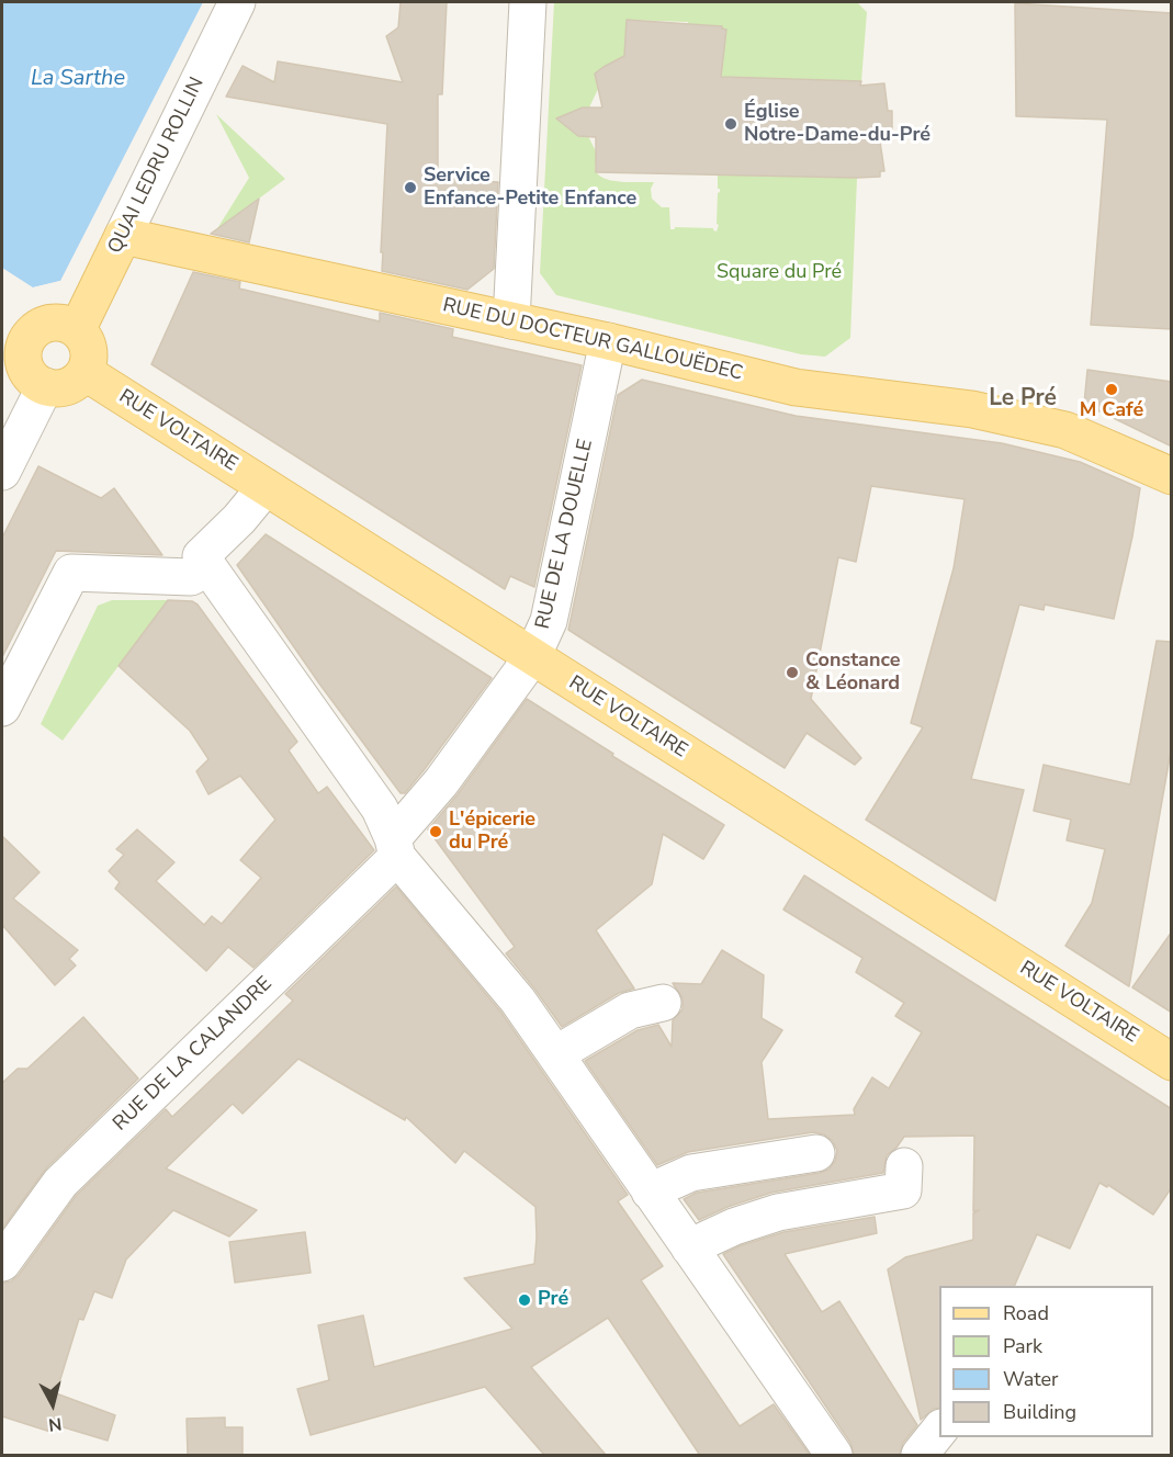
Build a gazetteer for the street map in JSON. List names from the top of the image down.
{
  "streets": {
    "main road": ["QUAI LEDRU ROLLIN", "RUE DU DOCTEUR GALLOUËDEC", "RUE VOLTAIRE"],
    "street": ["RUE DE LA DOUELLE", "RUE DE LA CALANDRE"]
  },
  "crossings": [
    ["QUAI LEDRU ROLLIN", "RUE DU DOCTEUR GALLOUËDEC"],
    ["QUAI LEDRU ROLLIN", "RUE VOLTAIRE"],
    ["RUE DU DOCTEUR GALLOUËDEC", "RUE DE LA DOUELLE"],
    ["RUE VOLTAIRE", "RUE DE LA DOUELLE"],
    ["RUE DE LA DOUELLE", "RUE DE LA CALANDRE"]
  ],
  "districts": ["Le Pré"],
  "water": ["La Sarthe"],
  "parks": ["Square du Pré"],
  "places": [
    "Église Notre-Dame-du-Pré",
    "Service Enfance-Petite Enfance",
    "M Café",
    "Constance & Léonard",
    "L'épicerie du Pré",
    "Pré"
  ],
  "legend": [
    "Road",
    "Park",
    "Water",
    "Building"
  ],
  "north": "bottom"
}
